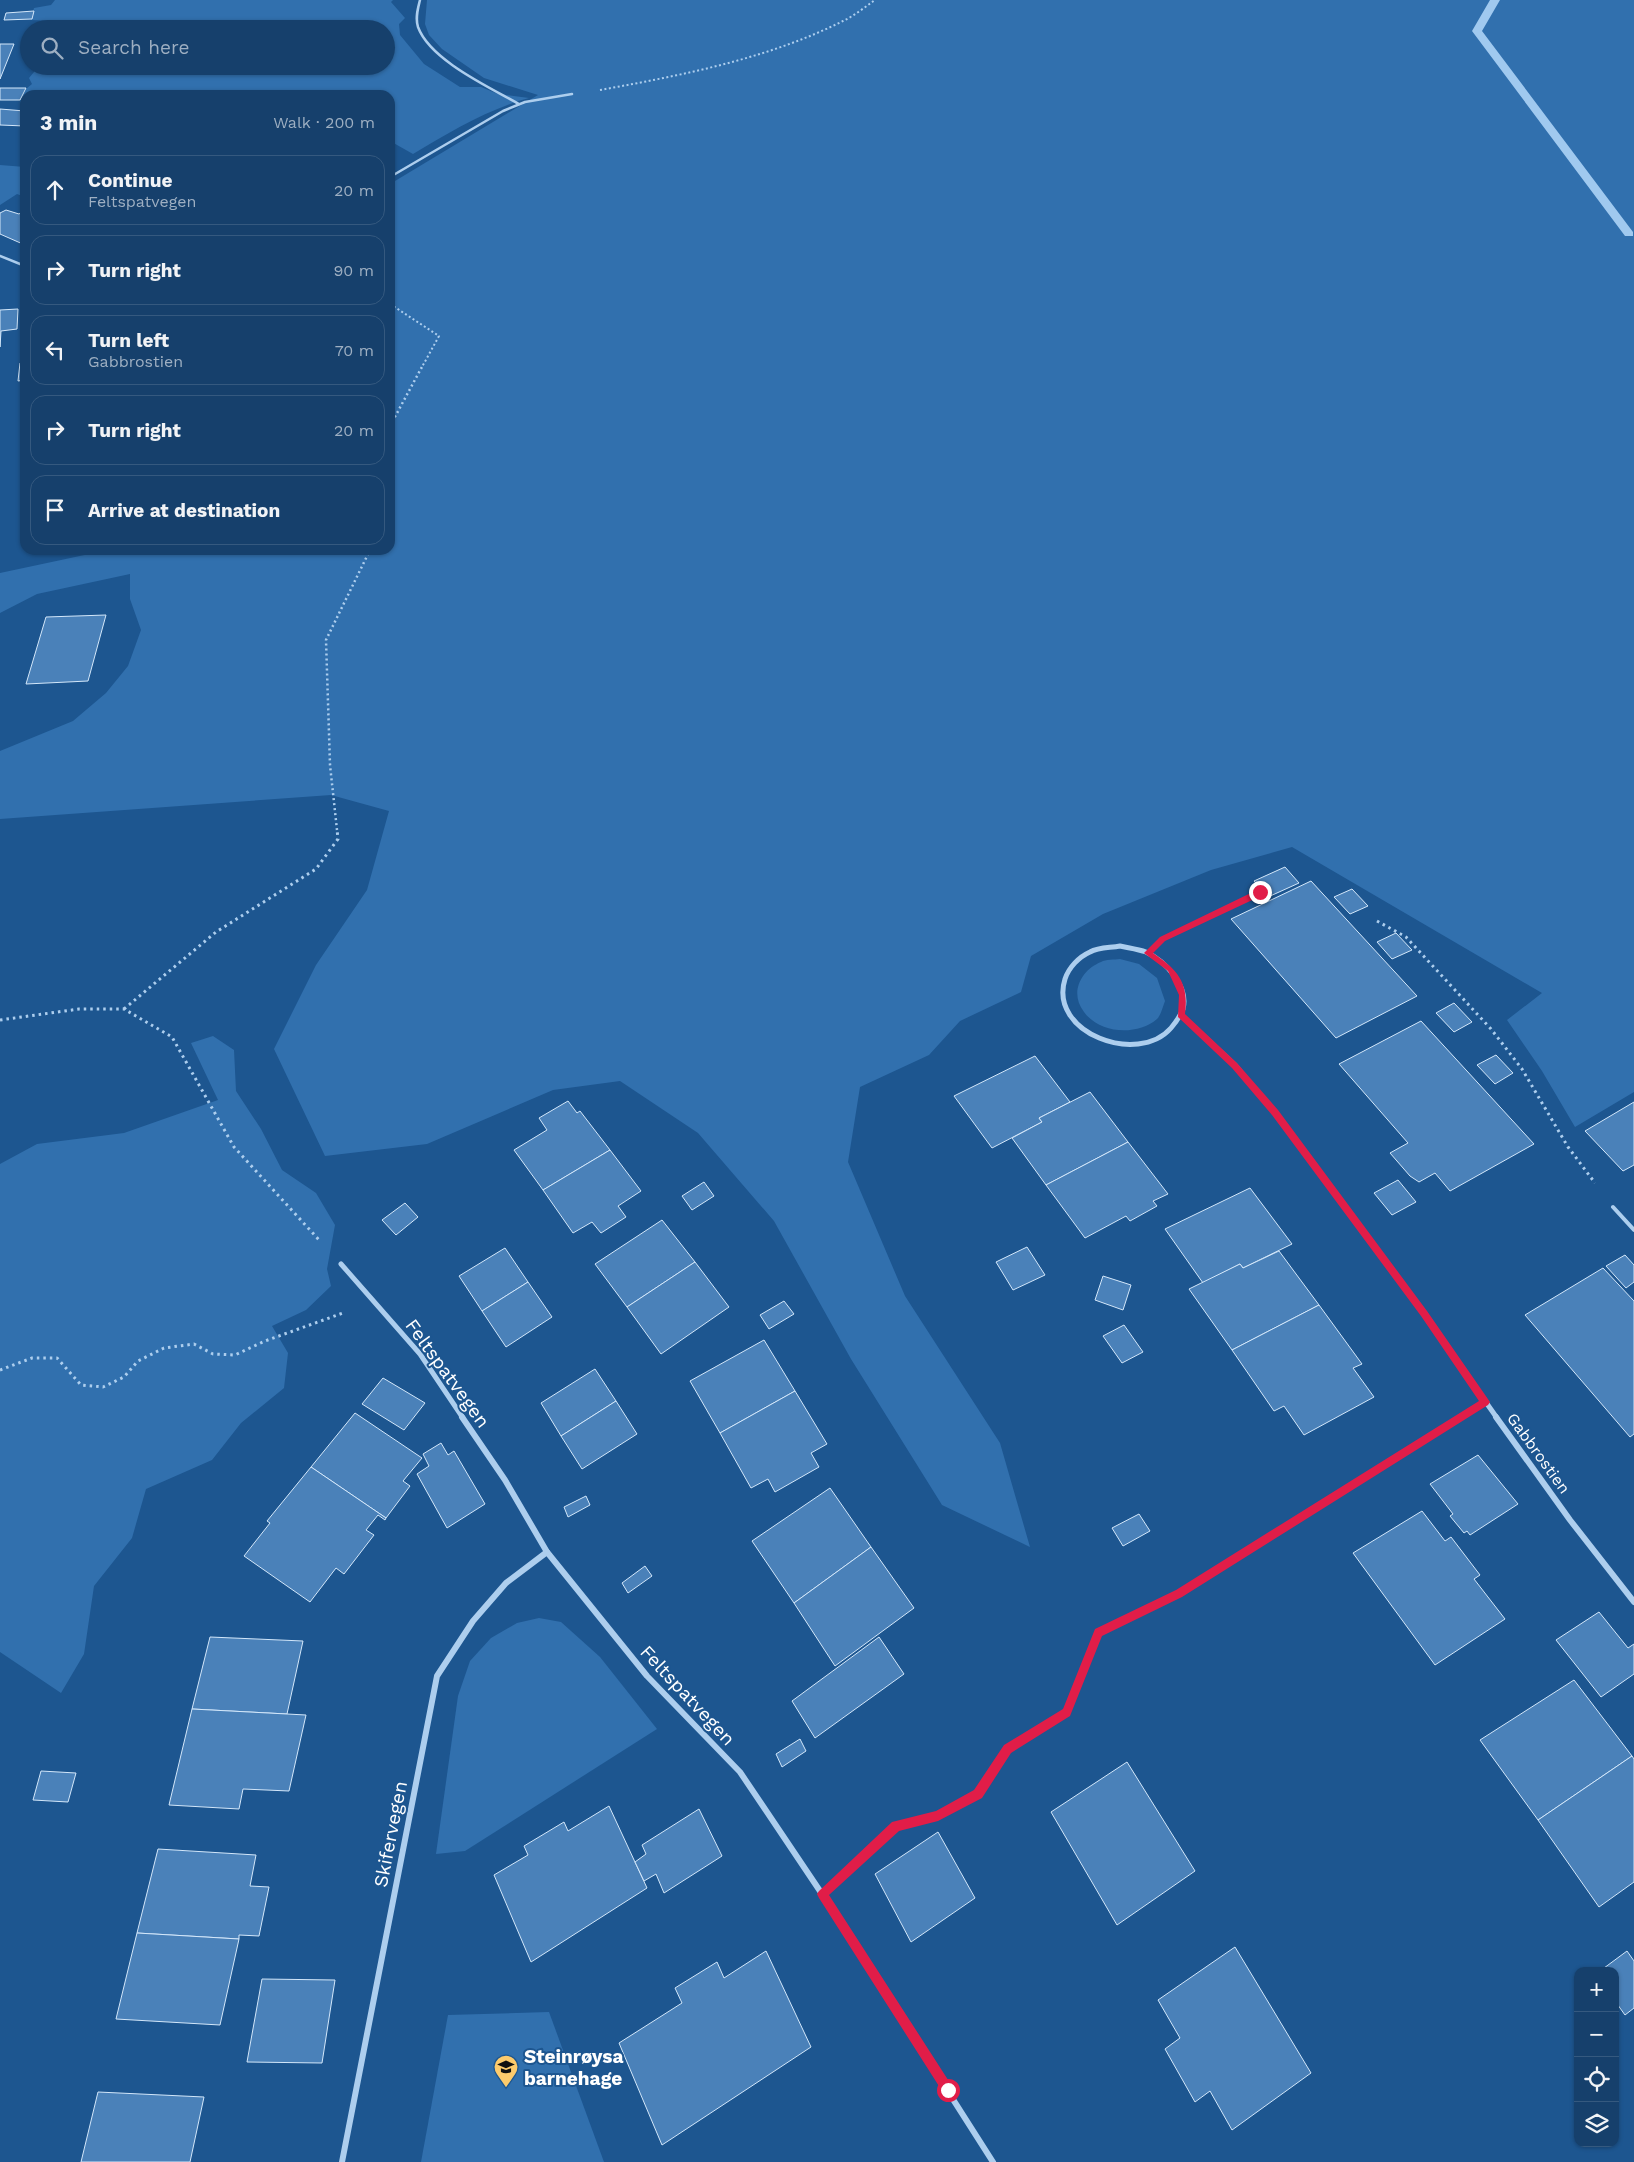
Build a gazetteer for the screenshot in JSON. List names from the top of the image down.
{
  "streets": {
    "street": ["Feltspatvegen", "Gabbrostien", "Skifervegen"]
  },
  "crossings": [
    ["Feltspatvegen", "Skifervegen"]
  ],
  "places": {
    "school or university": ["Steinrøysa barnehage"]
  },
  "page": {
    "search": "Search here",
    "heading": ["3 min", "Walk · 200 m"],
    "list": [
      ["Continue", "Feltspatvegen", "20 m"],
      ["Turn right", "90 m"],
      ["Turn left", "Gabbrostien", "70 m"],
      ["Turn right", "20 m"],
      "Arrive at destination"
    ],
    "map_buttons": ["+", "−"]
  }
}
